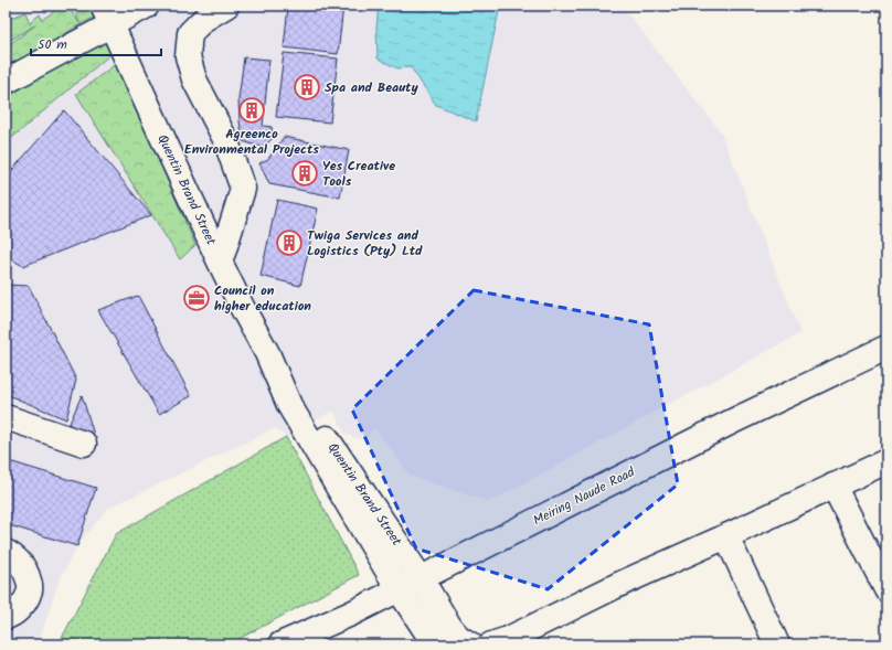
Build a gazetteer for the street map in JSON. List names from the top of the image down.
{
  "streets": {
    "street": ["Quentin Brand Street", "Meiring Naude Road"]
  },
  "crossings": [
    ["Quentin Brand Street", "Meiring Naude Road"]
  ],
  "places": {
    "building": [
      "Spa and Beauty",
      "Agreenco Environmental Projects",
      "Yes Creative Tools",
      "Twiga Services and Logistics (Pty) Ltd"
    ],
    "office": ["Council on higher education"]
  },
  "scale_bar": "50 m"
}
